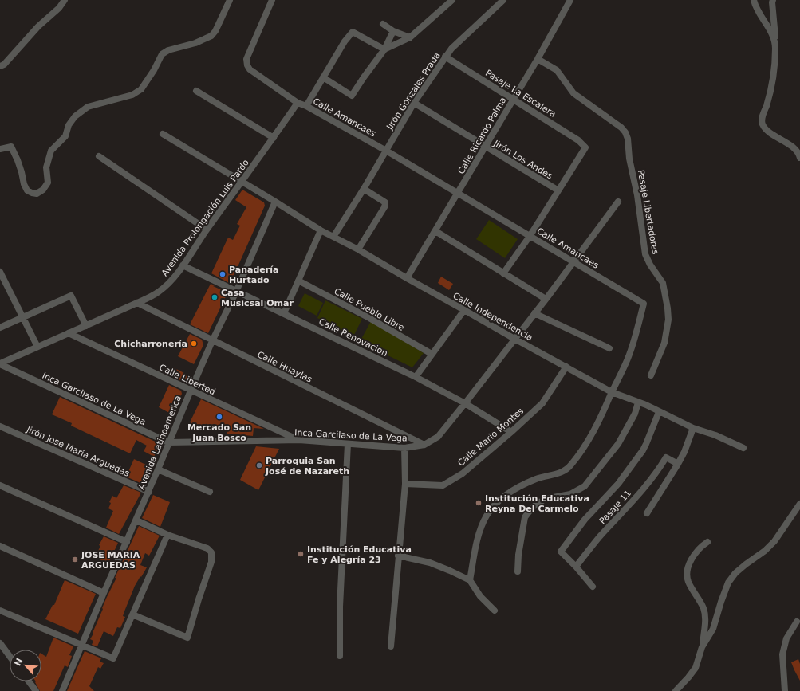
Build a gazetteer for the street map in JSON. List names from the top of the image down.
{
  "streets": {
    "street": [
      "Jirón Gonzales Prada",
      "Pasaje La Escalera",
      "Calle Amancaes",
      "Calle Ricardo Palma",
      "Jirón Los Andes",
      "Pasaje Libertadores",
      "Avenida Prolongación Luis Pardo",
      "Calle Pueblo Libre",
      "Calle Independencia",
      "Calle Renovacion",
      "Calle Huaylas",
      "Calle Liberted",
      "Inca Garcilaso de La Vega",
      "Calle Mario Montes",
      "Avenida Latinoamerica",
      "Jirón Jose María Arguedas",
      "Pasaje 11"
    ]
  },
  "crossings": [
    ["Jirón Gonzales Prada", "Pasaje La Escalera"],
    ["Jirón Gonzales Prada", "Calle Amancaes"],
    ["Jirón Gonzales Prada", "Jirón Los Andes"],
    ["Jirón Gonzales Prada", "Calle Independencia"],
    ["Pasaje La Escalera", "Calle Ricardo Palma"],
    ["Pasaje La Escalera", "Jirón Los Andes"],
    ["Calle Amancaes", "Calle Ricardo Palma"],
    ["Calle Amancaes", "Avenida Prolongación Luis Pardo"],
    ["Calle Amancaes", "Calle Independencia"],
    ["Calle Amancaes", "Inca Garcilaso de La Vega"],
    ["Calle Ricardo Palma", "Jirón Los Andes"],
    ["Calle Ricardo Palma", "Pasaje Libertadores"],
    ["Calle Ricardo Palma", "Calle Independencia"],
    ["Avenida Prolongación Luis Pardo", "Calle Independencia"],
    ["Avenida Prolongación Luis Pardo", "Calle Renovacion"],
    ["Avenida Prolongación Luis Pardo", "Calle Huaylas"],
    ["Avenida Prolongación Luis Pardo", "Calle Liberted"],
    ["Avenida Prolongación Luis Pardo", "Inca Garcilaso de La Vega"],
    ["Calle Independencia", "Inca Garcilaso de La Vega"],
    ["Calle Independencia", "Calle Mario Montes"],
    ["Calle Independencia", "Avenida Latinoamerica"],
    ["Calle Renovacion", "Inca Garcilaso de La Vega"],
    ["Calle Renovacion", "Calle Mario Montes"],
    ["Calle Renovacion", "Avenida Latinoamerica"],
    ["Calle Huaylas", "Inca Garcilaso de La Vega"],
    ["Calle Huaylas", "Avenida Latinoamerica"],
    ["Calle Liberted", "Inca Garcilaso de La Vega"],
    ["Calle Liberted", "Avenida Latinoamerica"],
    ["Inca Garcilaso de La Vega", "Avenida Latinoamerica"],
    ["Avenida Latinoamerica", "Jirón Jose María Arguedas"]
  ],
  "places": [
    "Panadería Hurtado",
    "Casa Musicsal Omar",
    "Chicharronería",
    "Mercado San Juan Bosco",
    "Parroquia San José de Nazareth",
    "Institución Educativa Reyna Del Carmelo",
    "Institución Educativa Fe y Alegría 23",
    "JOSE MARIA ARGUEDAS"
  ],
  "north": "top left"
}
